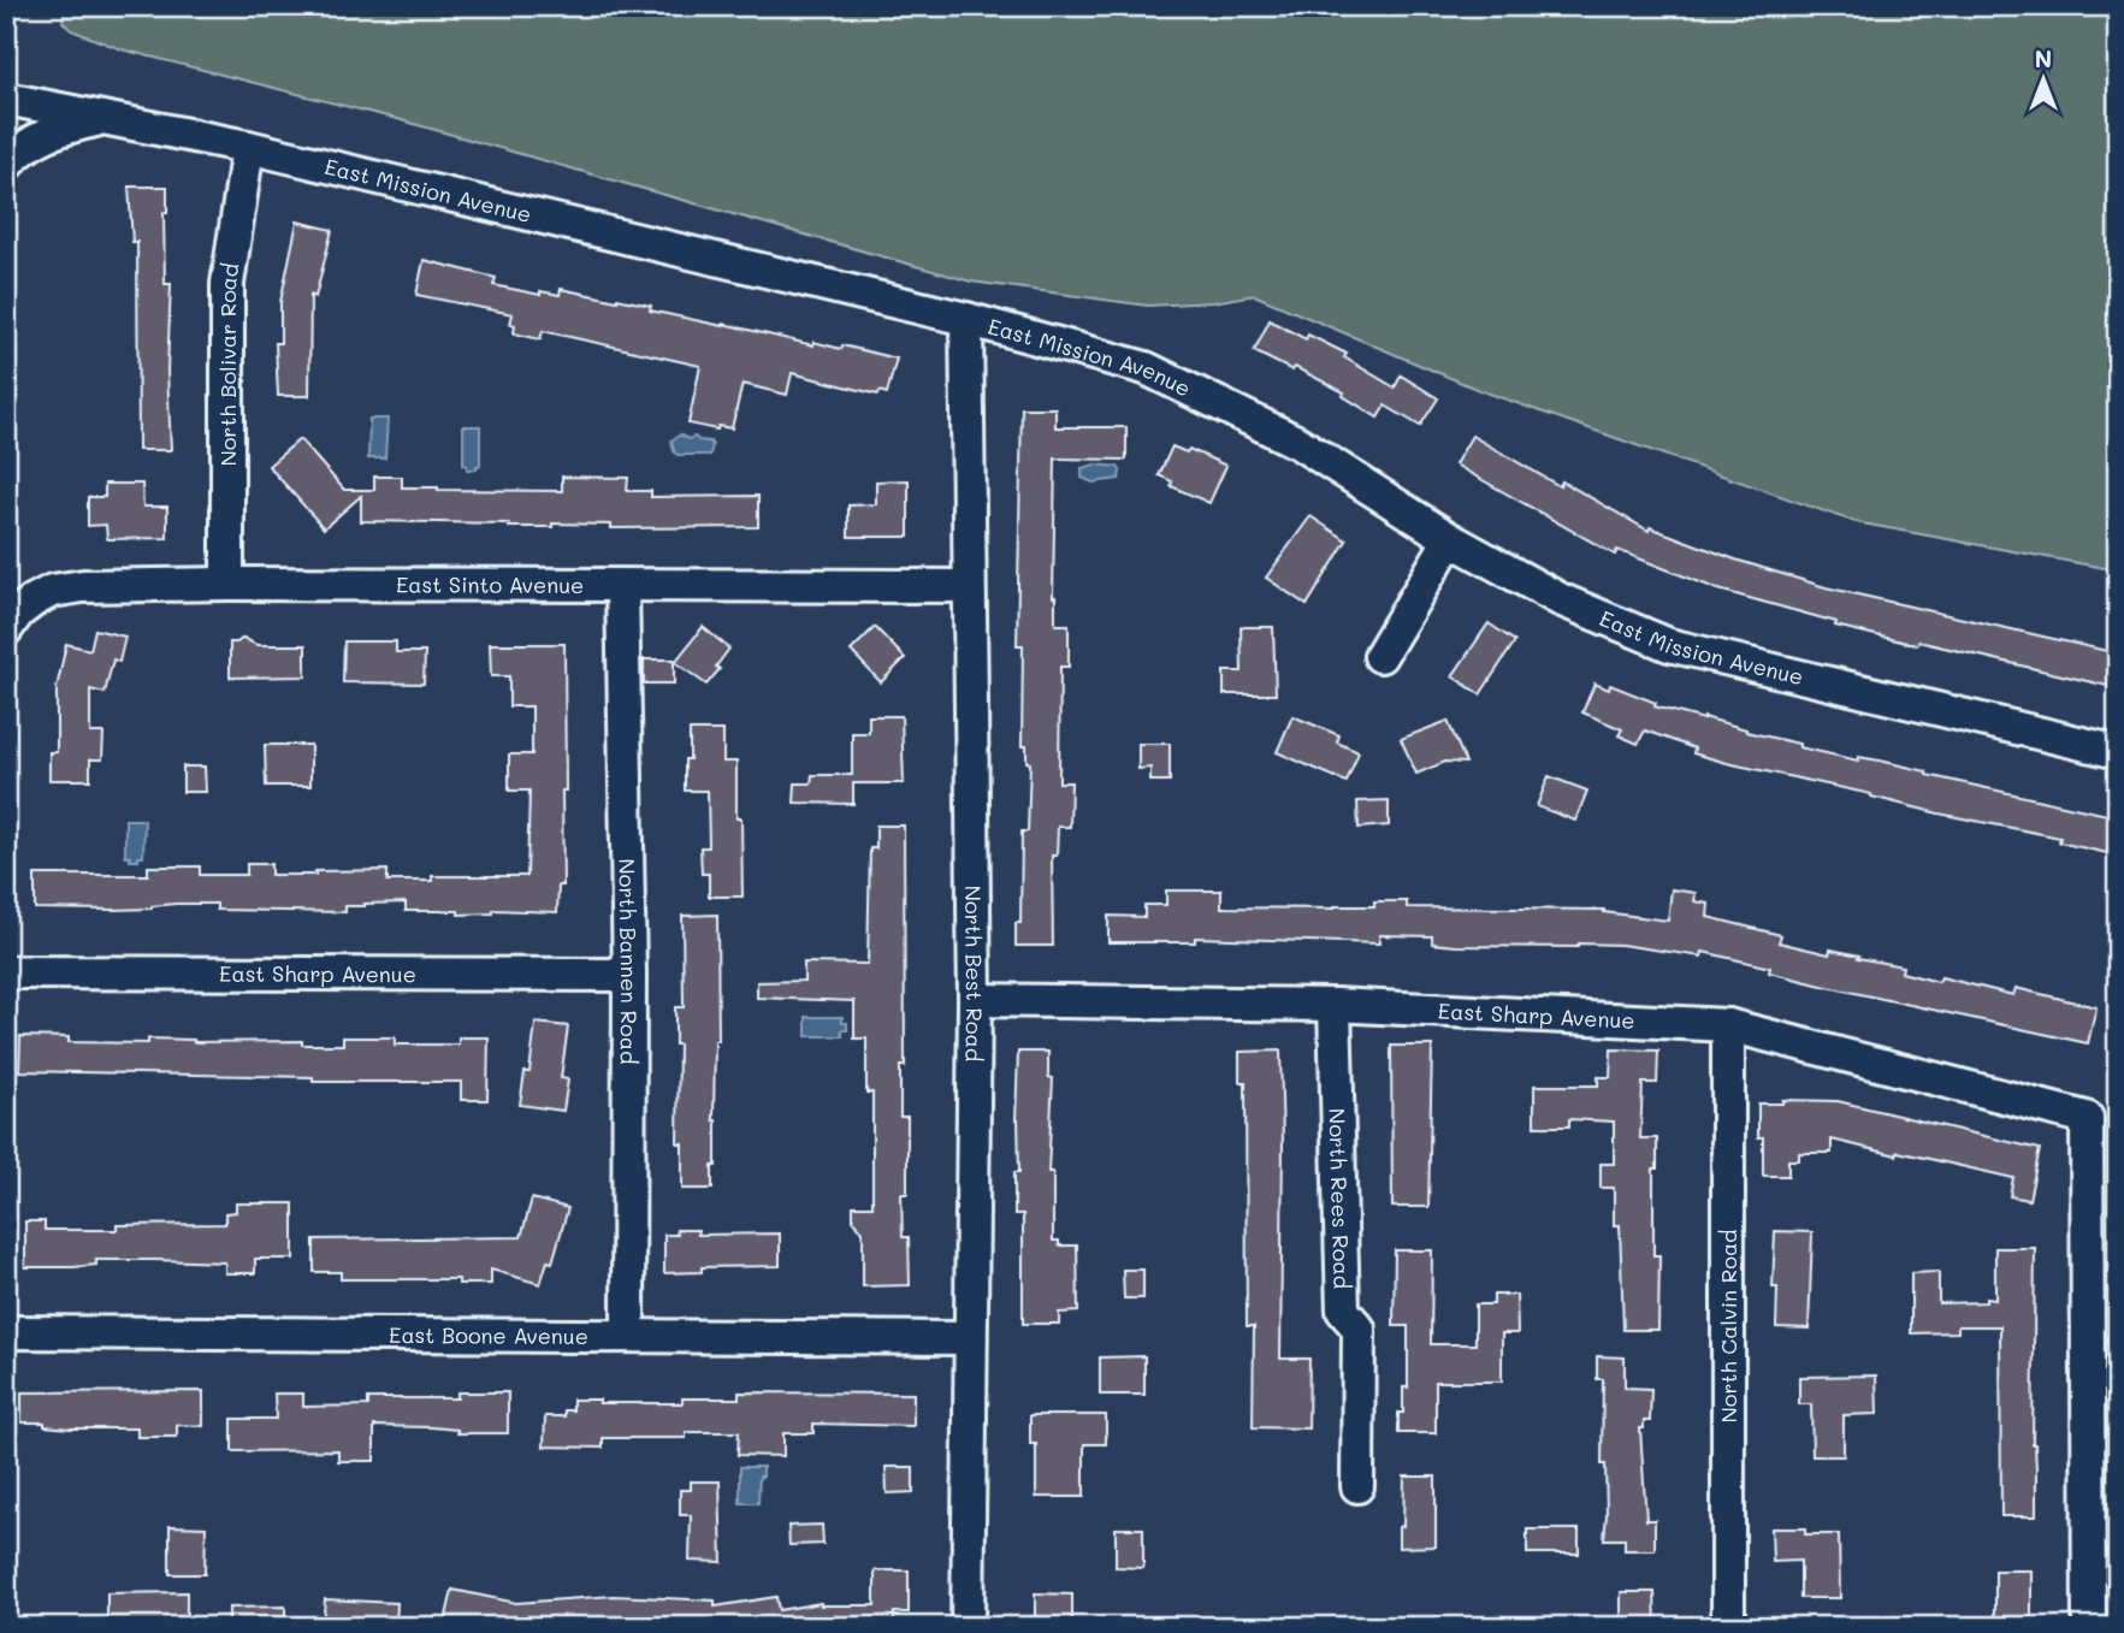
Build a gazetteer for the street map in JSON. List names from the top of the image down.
{
  "streets": {
    "street": [
      "East Mission Avenue",
      "North Bolivar Road",
      "East Sinto Avenue",
      "North Bannen Road",
      "East Sharp Avenue",
      "North Best Road",
      "North Rees Road",
      "North Calvin Road",
      "East Boone Avenue"
    ]
  },
  "crossings": [
    ["East Mission Avenue", "North Bolivar Road"],
    ["East Mission Avenue", "North Best Road"],
    ["North Bolivar Road", "East Sinto Avenue"],
    ["East Sinto Avenue", "North Bannen Road"],
    ["East Sinto Avenue", "North Best Road"],
    ["North Bannen Road", "East Sharp Avenue"],
    ["North Bannen Road", "East Boone Avenue"],
    ["East Sharp Avenue", "North Best Road"],
    ["East Sharp Avenue", "North Rees Road"],
    ["East Sharp Avenue", "North Calvin Road"],
    ["North Best Road", "East Boone Avenue"]
  ],
  "north": "top"
}
